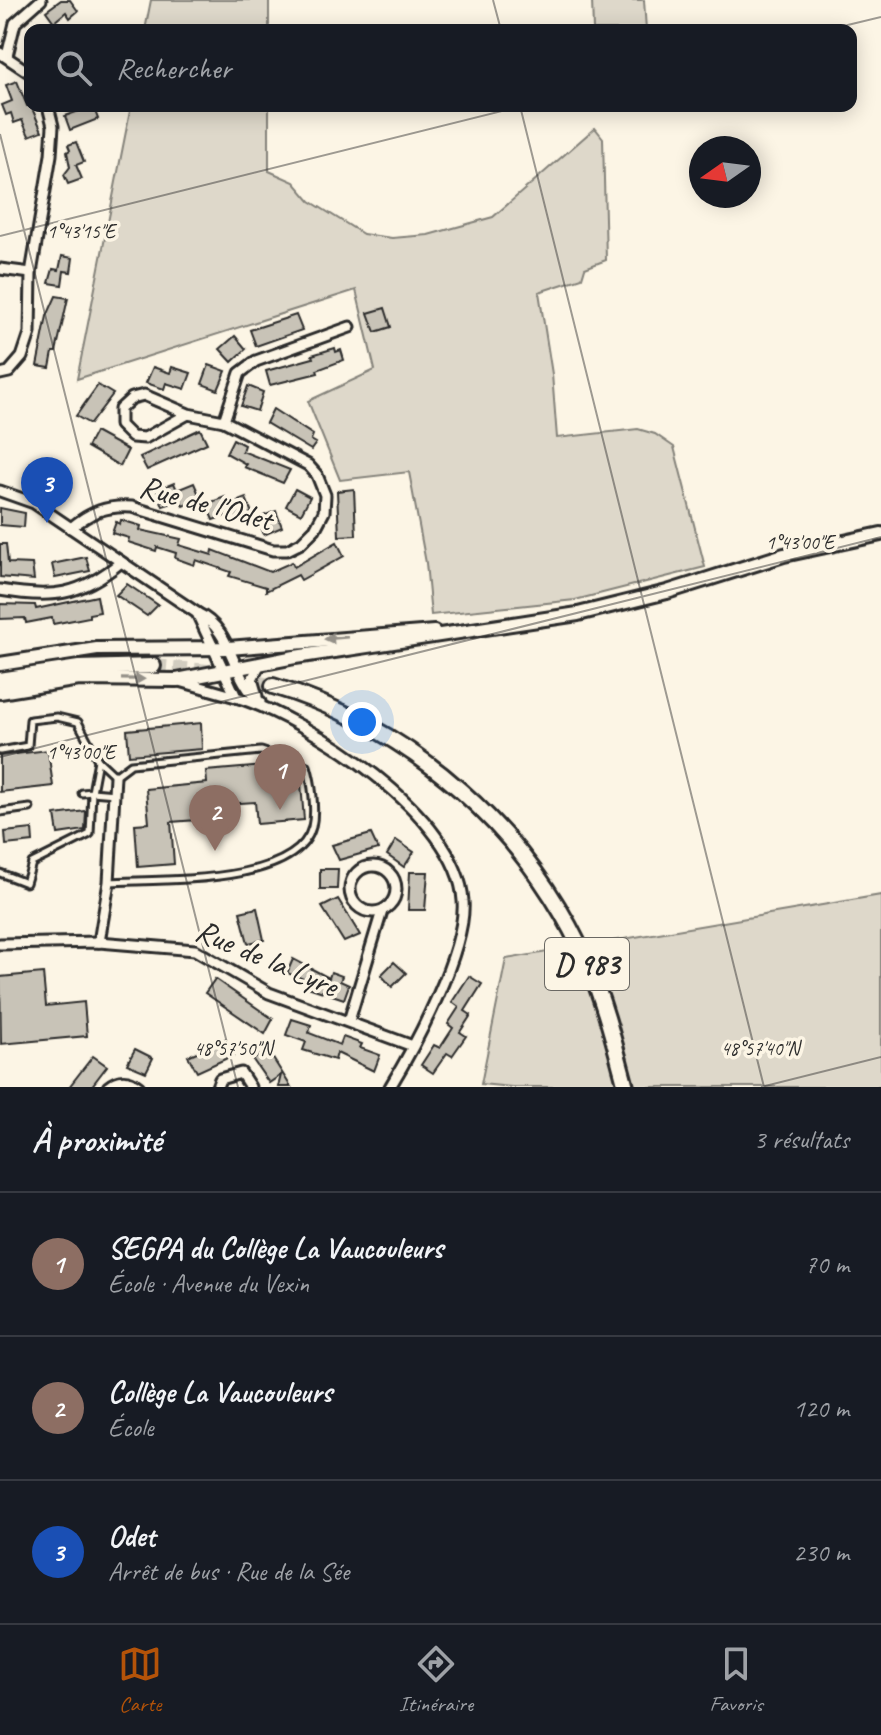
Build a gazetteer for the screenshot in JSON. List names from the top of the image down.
{
  "streets": {
    "main road": ["D 983"],
    "street": ["Rue de l'Odet", "Rue de la Lyre"]
  },
  "north": "left",
  "page": {
    "search": "Rechercher",
    "pins": ["3", "1", "2"],
    "heading": ["À proximité", "3 résultats"],
    "list": [
      {
        "mark": "1",
        "name": "SEGPA du Collège La Vaucouleurs",
        "note": "École · Avenue du Vexin",
        "value": "70 m"
      },
      {
        "mark": "2",
        "name": "Collège La Vaucouleurs",
        "note": "École",
        "value": "120 m"
      },
      {
        "mark": "3",
        "name": "Odet",
        "note": "Arrêt de bus · Rue de la Sée",
        "value": "230 m"
      }
    ],
    "nav": ["Carte", "Itinéraire", "Favoris"]
  },
  "coordinates": [
    "1°43'15\"E",
    "1°43'00\"E",
    "48°57'50\"N",
    "48°57'40\"N"
  ]
}
